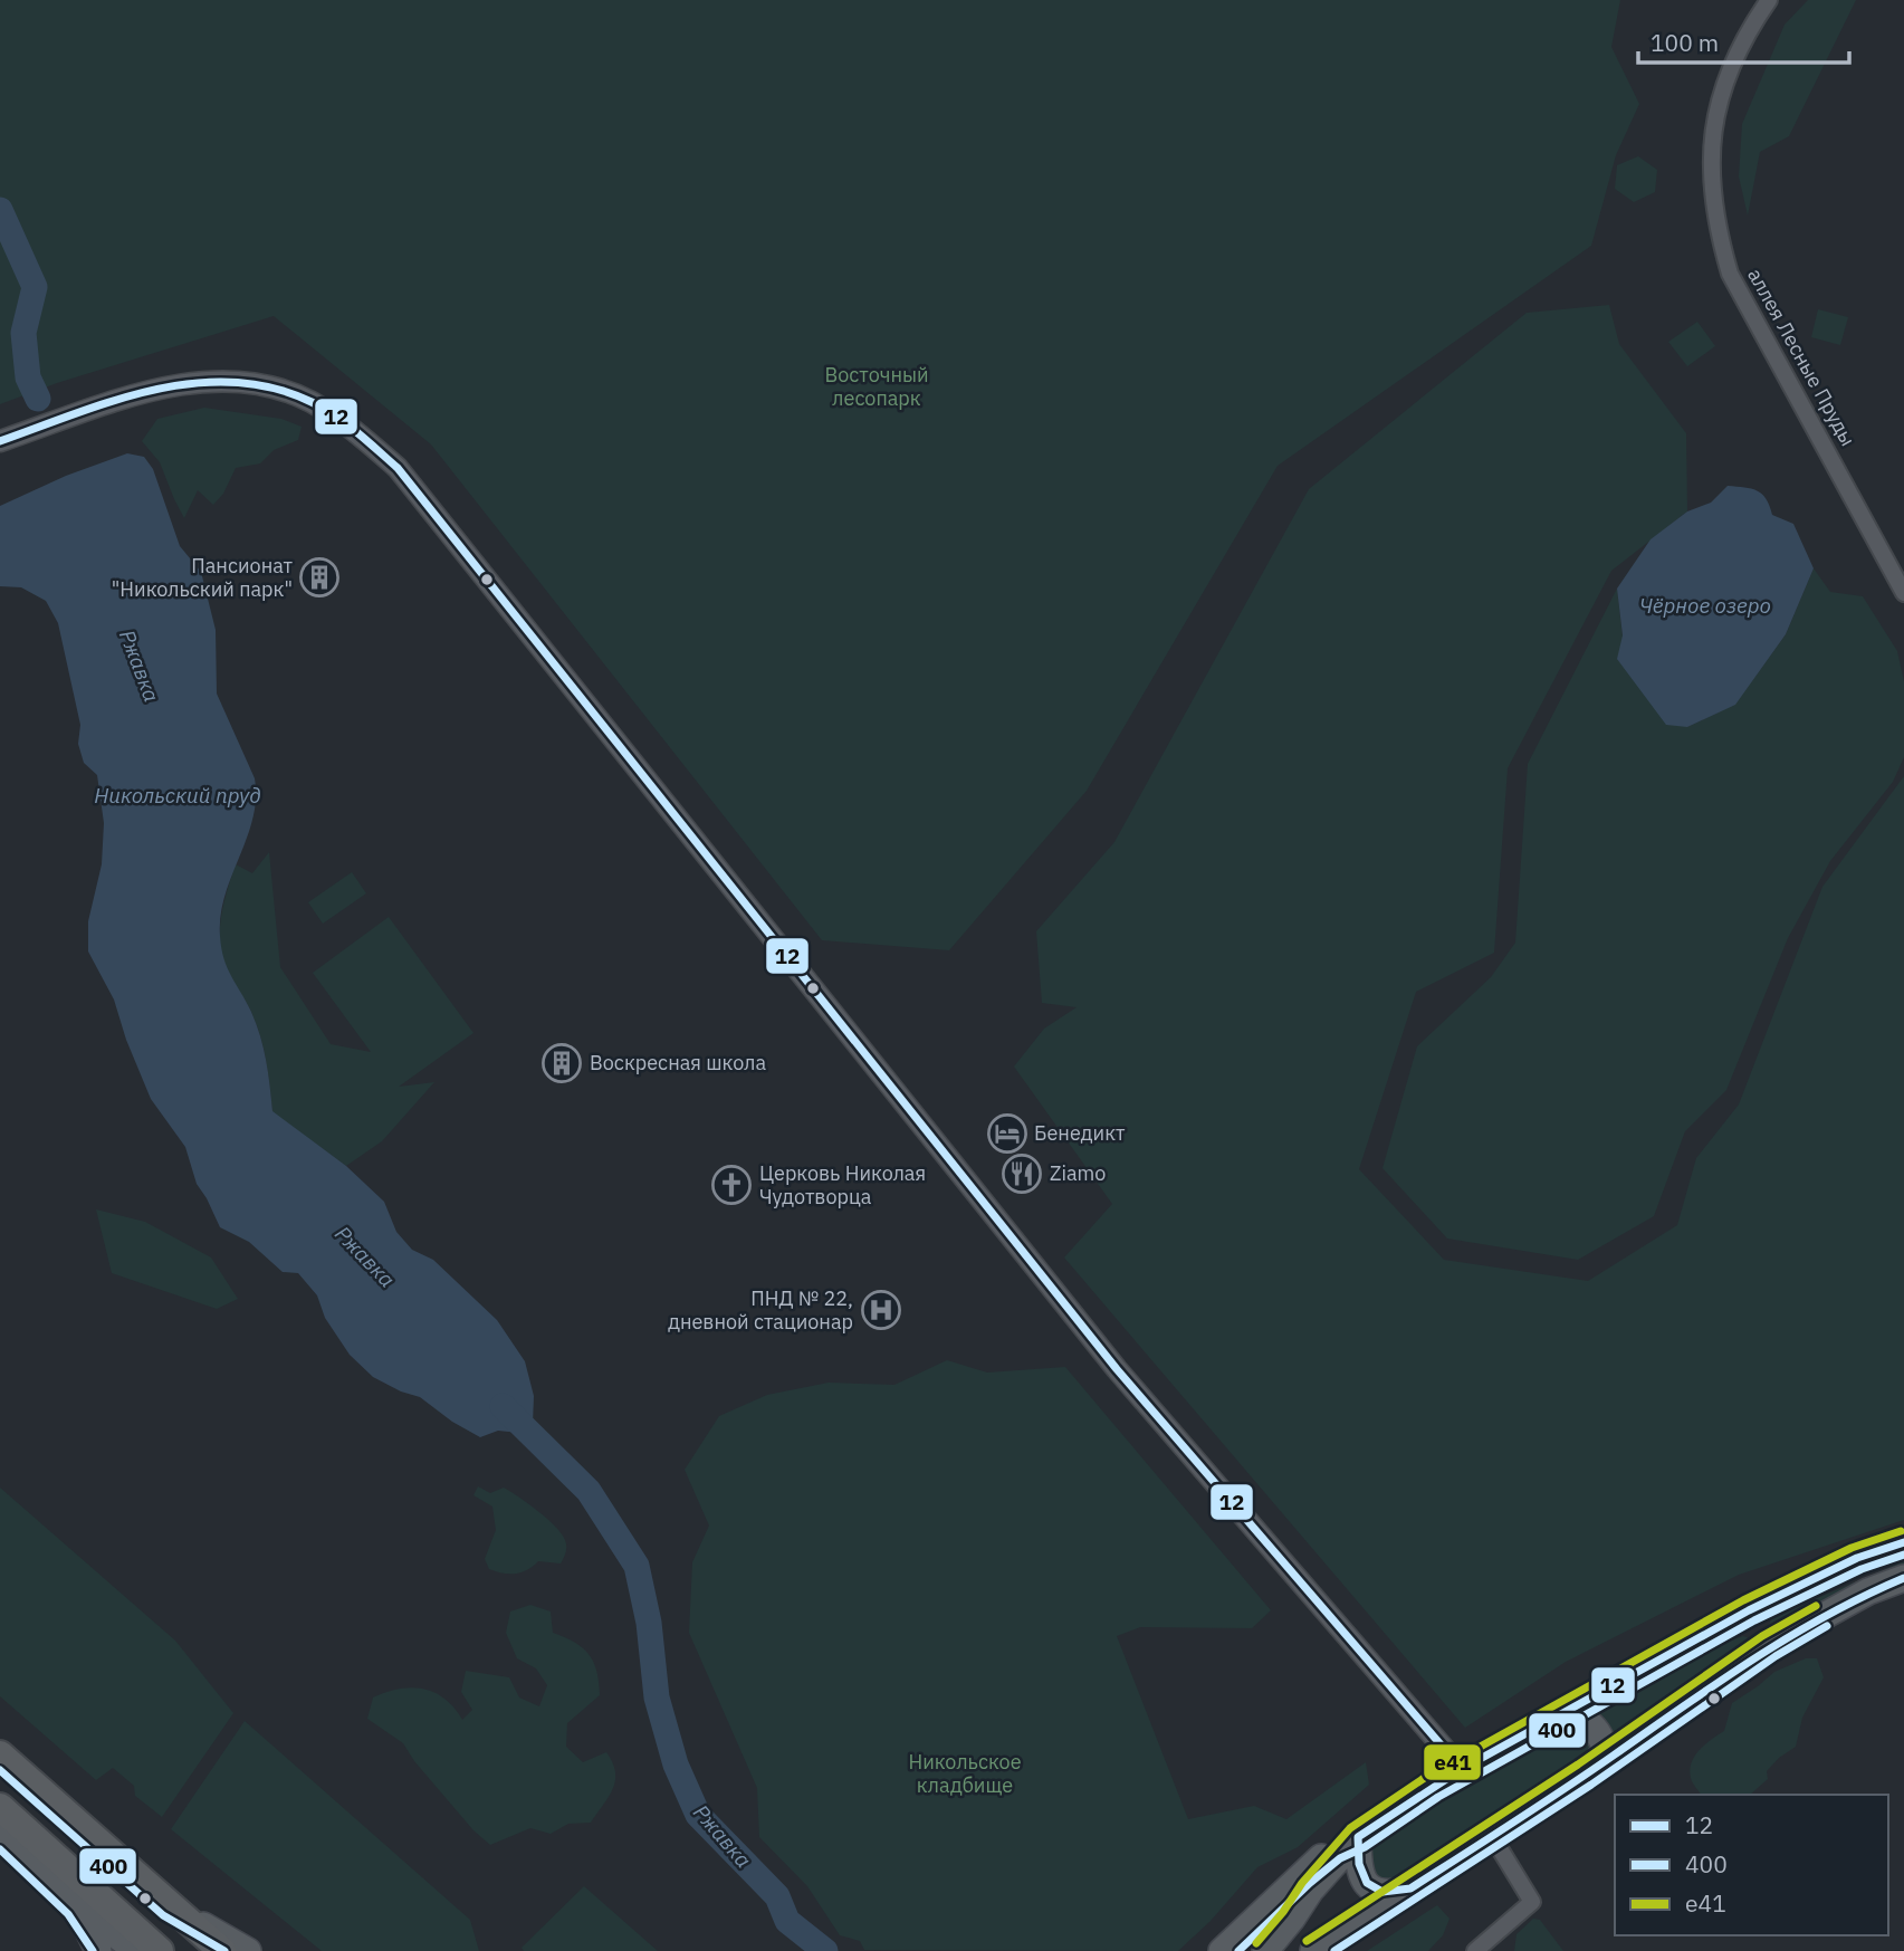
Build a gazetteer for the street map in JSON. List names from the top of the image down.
{
  "streets": {
    "street": ["аллея Лесные Пруды"]
  },
  "water": ["Чёрное озеро", "Ржавка", "Никольский пруд"],
  "parks": ["Восточный лесопарк", "Никольское кладбище"],
  "places": {
    "building": ["Пансионат \"Никольский парк\"", "Воскресная школа"],
    "hotel": ["Бенедикт"],
    "restaurant": ["Ziamo"],
    "church": ["Церковь Николая Чудотворца"],
    "hospital": ["ПНД № 22, дневной стационар"]
  },
  "lines": ["transit line 12", "transit line е41", "transit line 400"],
  "legend": ["12", "400", "е41"],
  "scale_bar": "100 m"
}
